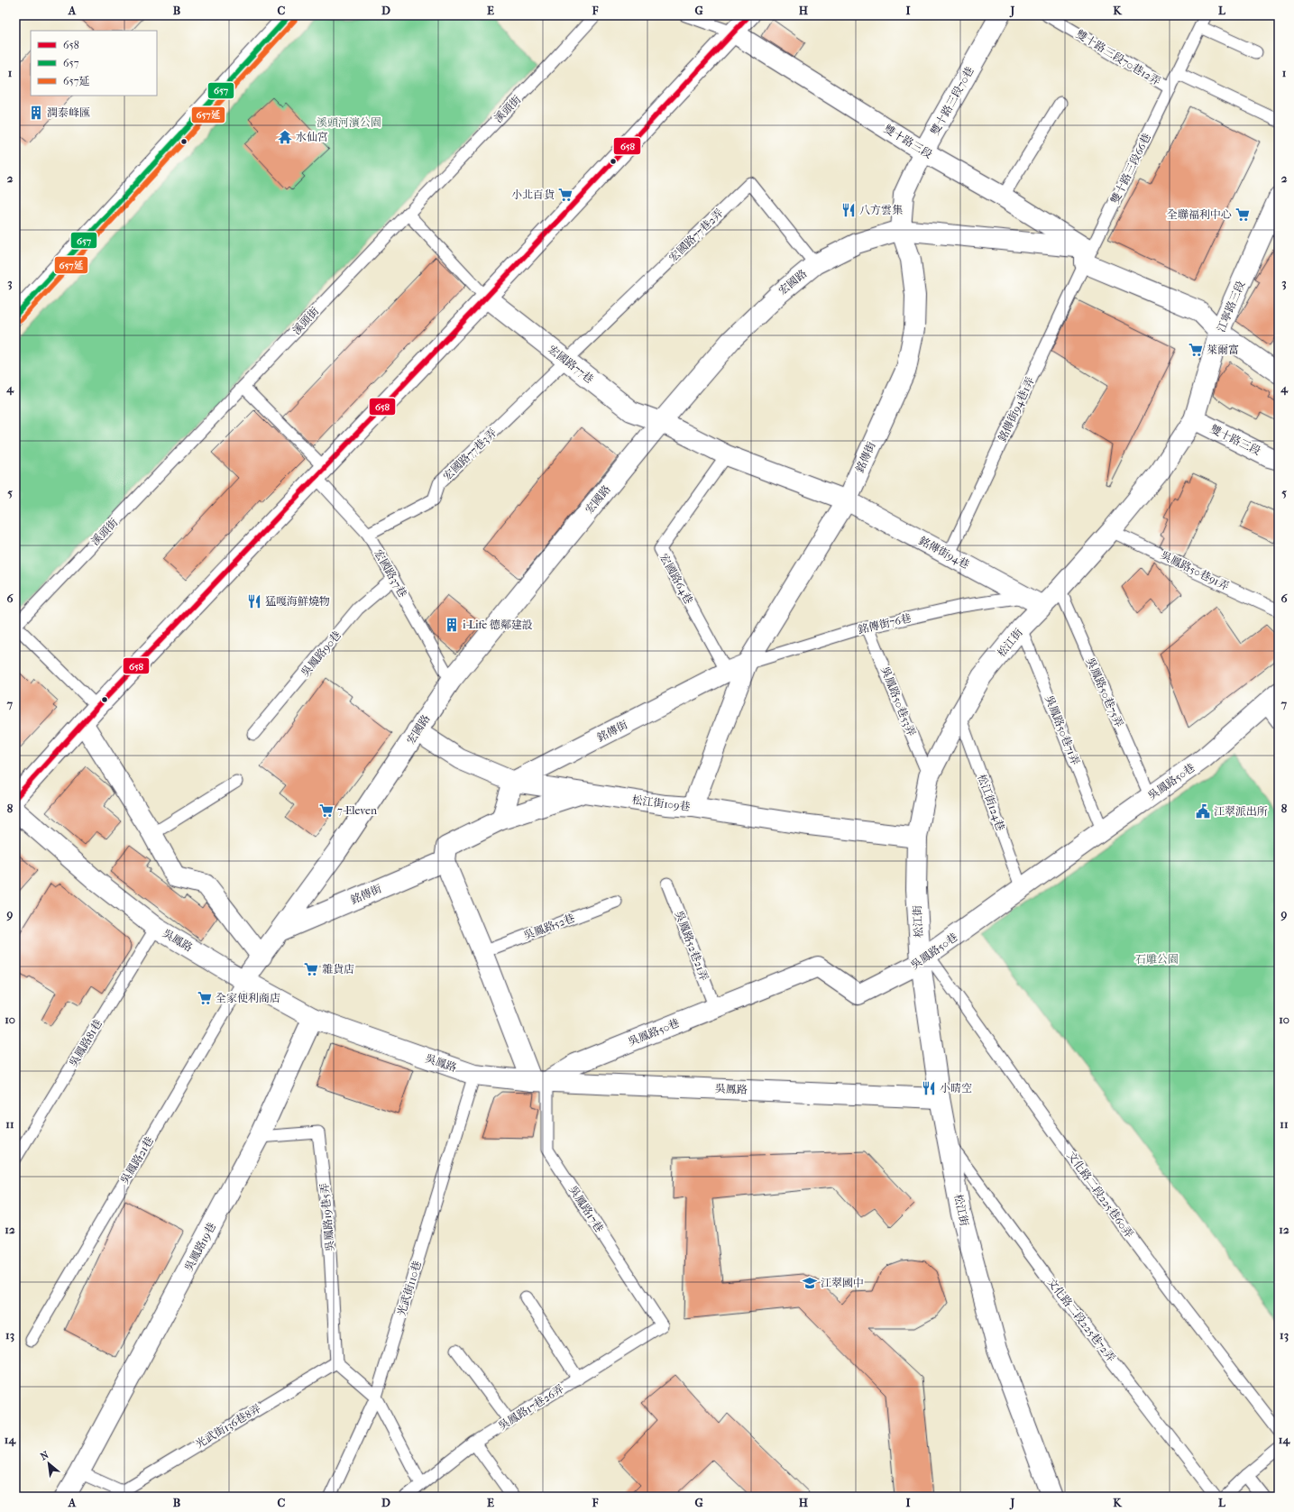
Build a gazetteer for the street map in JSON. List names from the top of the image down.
{
  "streets": {
    "street": [
      "雙十路三段70巷",
      "雙十路三段",
      "宏國路",
      "江寧路三段",
      "宏國路77巷",
      "銘傳街",
      "銘傳街94巷",
      "松江街",
      "吳鳳路50巷",
      "松江街109巷",
      "吳鳳路",
      "吳鳳路19巷"
    ],
    "lane": [
      "雙十路三段70巷12弄",
      "溪頭街",
      "雙十路三段66巷",
      "宏國路77巷2弄",
      "銘傳街94巷1弄",
      "宏國路77巷3弄",
      "吳鳳路50巷91弄",
      "宏國路37巷",
      "宏國路64巷",
      "銘傳街76巷",
      "吳鳳路90巷",
      "吳鳳路50巷75弄",
      "吳鳳路50巷53弄",
      "吳鳳路50巷71弄",
      "松江街124巷",
      "吳鳳路52巷",
      "吳鳳路52巷21弄",
      "吳鳳路81巷",
      "吳鳳路21巷",
      "文化路二段225巷60弄",
      "吳鳳路17巷",
      "吳鳳路19巷5弄",
      "光武街110巷",
      "文化路二段225巷72弄",
      "吳鳳路17巷26弄",
      "光武街136巷8弄"
    ]
  },
  "crossings": [
    ["雙十路三段70巷12弄", "雙十路三段66巷"],
    ["雙十路三段70巷", "雙十路三段"],
    ["雙十路三段70巷", "宏國路"],
    ["雙十路三段70巷", "銘傳街"],
    ["溪頭街", "宏國路37巷"],
    ["雙十路三段", "雙十路三段66巷"],
    ["雙十路三段", "宏國路"],
    ["雙十路三段", "江寧路三段"],
    ["雙十路三段", "銘傳街94巷1弄"],
    ["雙十路三段", "松江街"],
    ["雙十路三段66巷", "宏國路"],
    ["雙十路三段66巷", "銘傳街94巷1弄"],
    ["宏國路77巷2弄", "宏國路"],
    ["宏國路77巷2弄", "宏國路77巷"],
    ["宏國路77巷2弄", "宏國路77巷3弄"],
    ["宏國路", "宏國路77巷"],
    ["宏國路", "銘傳街94巷1弄"],
    ["宏國路", "銘傳街"],
    ["宏國路", "宏國路37巷"],
    ["宏國路", "松江街109巷"],
    ["宏國路", "吳鳳路"],
    ["宏國路", "吳鳳路21巷"],
    ["江寧路三段", "松江街"],
    ["宏國路77巷", "宏國路77巷3弄"],
    ["宏國路77巷", "銘傳街94巷"],
    ["宏國路77巷", "宏國路64巷"],
    ["銘傳街94巷1弄", "銘傳街94巷"],
    ["宏國路77巷3弄", "宏國路37巷"],
    ["銘傳街", "銘傳街94巷"],
    ["銘傳街", "宏國路64巷"],
    ["銘傳街", "銘傳街76巷"],
    ["銘傳街", "松江街109巷"],
    ["銘傳街94巷", "宏國路64巷"],
    ["銘傳街94巷", "銘傳街76巷"],
    ["銘傳街94巷", "松江街"],
    ["吳鳳路50巷91弄", "松江街"],
    ["宏國路37巷", "吳鳳路90巷"],
    ["銘傳街76巷", "松江街"],
    ["銘傳街76巷", "吳鳳路50巷53弄"],
    ["松江街", "吳鳳路50巷75弄"],
    ["松江街", "吳鳳路50巷53弄"],
    ["松江街", "吳鳳路50巷71弄"],
    ["松江街", "吳鳳路50巷"],
    ["松江街", "松江街124巷"],
    ["松江街", "松江街109巷"],
    ["松江街", "吳鳳路"],
    ["松江街", "文化路二段225巷60弄"],
    ["松江街", "文化路二段225巷72弄"],
    ["吳鳳路50巷75弄", "吳鳳路50巷"],
    ["吳鳳路50巷71弄", "吳鳳路50巷"],
    ["吳鳳路50巷", "松江街124巷"],
    ["吳鳳路50巷", "吳鳳路"],
    ["吳鳳路50巷", "吳鳳路52巷21弄"],
    ["吳鳳路50巷", "文化路二段225巷60弄"],
    ["吳鳳路50巷", "吳鳳路17巷"],
    ["吳鳳路", "吳鳳路81巷"],
    ["吳鳳路", "吳鳳路21巷"],
    ["吳鳳路", "吳鳳路17巷"],
    ["吳鳳路", "吳鳳路19巷"],
    ["吳鳳路", "光武街110巷"],
    ["吳鳳路17巷", "吳鳳路17巷26弄"],
    ["吳鳳路19巷5弄", "吳鳳路19巷"],
    ["吳鳳路19巷5弄", "光武街136巷8弄"]
  ],
  "parks": ["溪頭河濱公園", "石雕公園"],
  "places": {
    "building": ["潤泰峰匯", "i-Life 德鄰建設"],
    "temple": ["水仙宮"],
    "supermarket": [
      "小北百貨",
      "全聯福利中心",
      "萊爾富",
      "7-Eleven",
      "雜貨店",
      "全家便利商店"
    ],
    "restaurant": ["八方雲集", "猛嘎海鮮燒物", "小晴空"],
    "public building": ["江翠派出所"],
    "school or university": ["江翠國中"]
  },
  "lines": ["transit line 658", "transit line 657", "transit line 657延"],
  "legend": ["658", "657", "657延"],
  "north": "top left",
  "grid": {
    "columns": [
      "A",
      "B",
      "C",
      "D",
      "E",
      "F",
      "G",
      "H",
      "I",
      "J",
      "K",
      "L"
    ],
    "rows": [
      "1",
      "2",
      "3",
      "4",
      "5",
      "6",
      "7",
      "8",
      "9",
      "10",
      "11",
      "12",
      "13",
      "14"
    ]
  }
}
